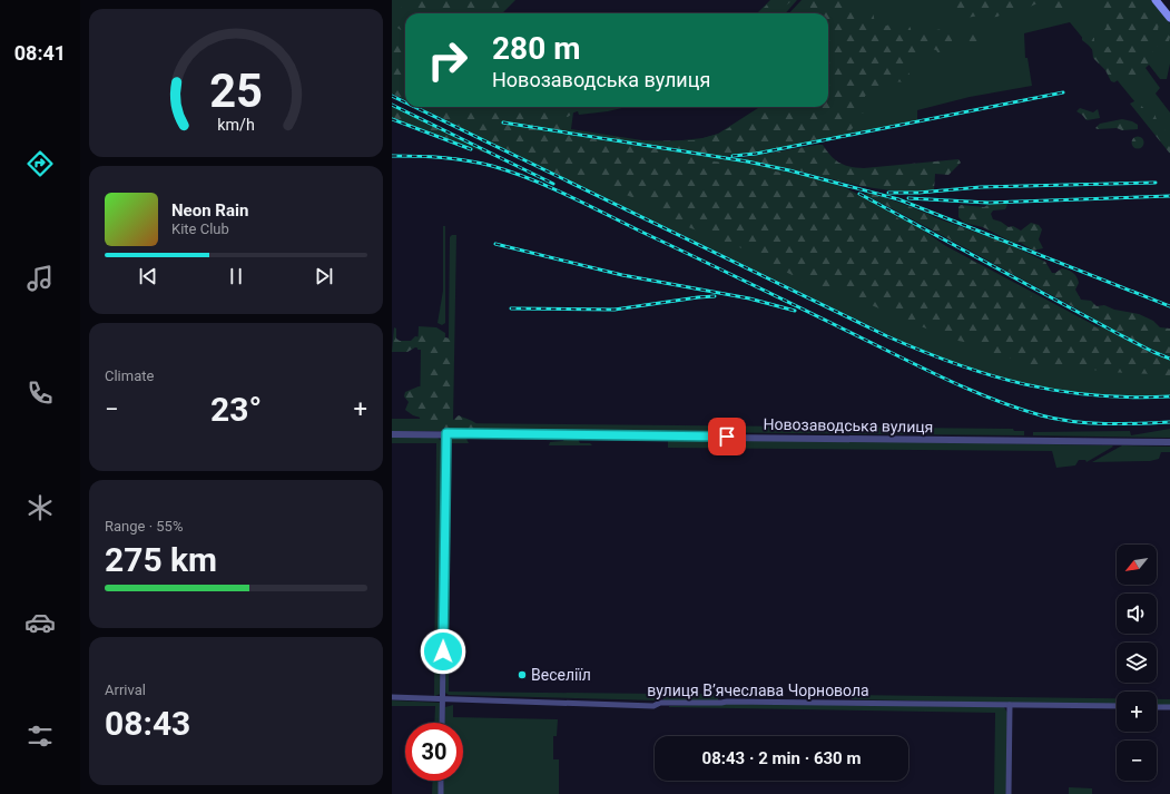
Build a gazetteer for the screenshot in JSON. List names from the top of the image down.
{
  "streets": {
    "street": ["Новозаводська вулиця", "вулиця Вʼячеслава Чорновола"]
  },
  "places": ["Веселіїл"],
  "north": "bottom left",
  "page": {
    "tabs": "08:41",
    "turn": ["280 m", "Новозаводська вулиця"],
    "song": ["Neon Rain", "Kite Club"],
    "tile": [
      "Climate",
      ["Range · 55%", "275 km"],
      ["Arrival", "08:43"]
    ],
    "heat": ["−", "23°", "+"],
    "map_buttons": ["+", "−"],
    "limit": "30",
    "trip": "08:43 · 2 min · 630 m",
    "gauge": ["25", "km/h"]
  }
}
